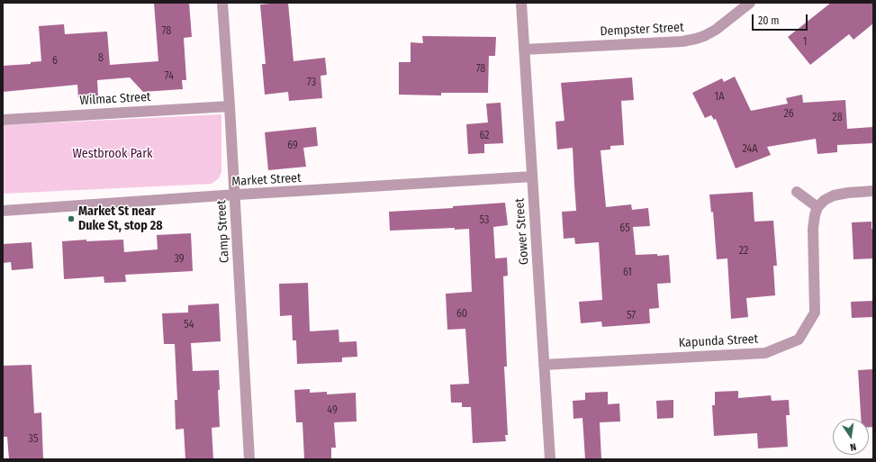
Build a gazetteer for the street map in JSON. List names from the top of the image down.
{
  "streets": {
    "street": [
      "Dempster Street",
      "Wilmac Street",
      "Market Street",
      "Camp Street",
      "Gower Street",
      "Kapunda Street"
    ]
  },
  "crossings": [
    ["Dempster Street", "Gower Street"],
    ["Wilmac Street", "Camp Street"],
    ["Market Street", "Camp Street"],
    ["Market Street", "Gower Street"],
    ["Gower Street", "Kapunda Street"]
  ],
  "parks": ["Westbrook Park"],
  "places": ["Market St near Duke St, stop 28"],
  "house_numbers": [
    "78",
    "1",
    "8",
    "6",
    "78",
    "74",
    "73",
    "1A",
    "26",
    "28",
    "62",
    "69",
    "24A",
    "53",
    "65",
    "22",
    "39",
    "61",
    "60",
    "57",
    "54",
    "49",
    "35"
  ],
  "scale_bar": "20 m",
  "north": "bottom"
}
